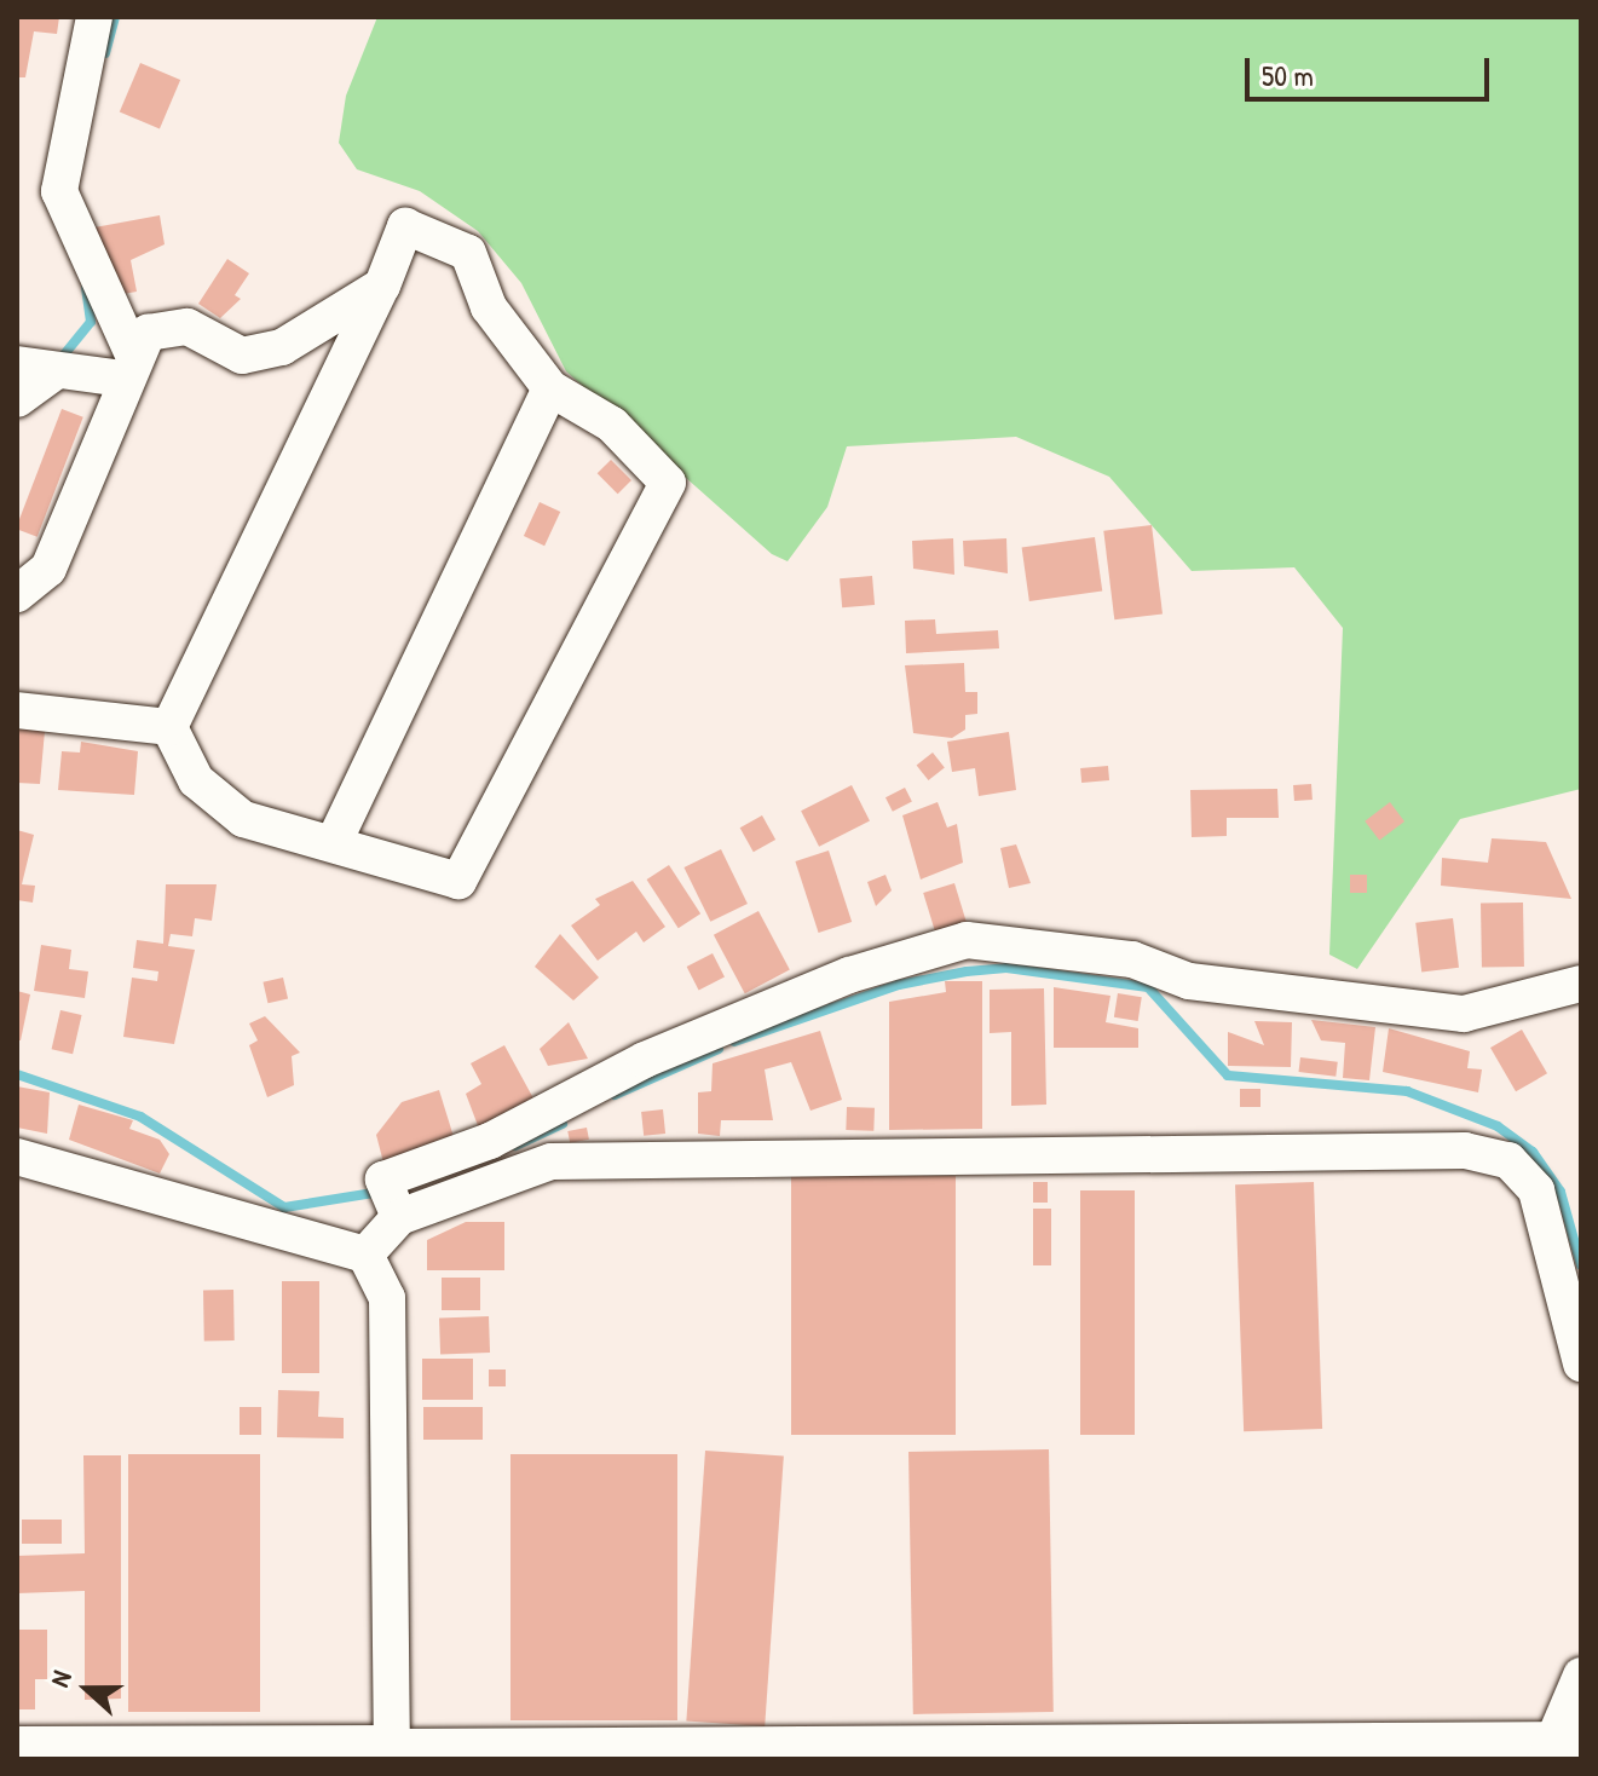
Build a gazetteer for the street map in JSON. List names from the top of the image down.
{
  "scale_bar": "50 m",
  "north": "left"
}
